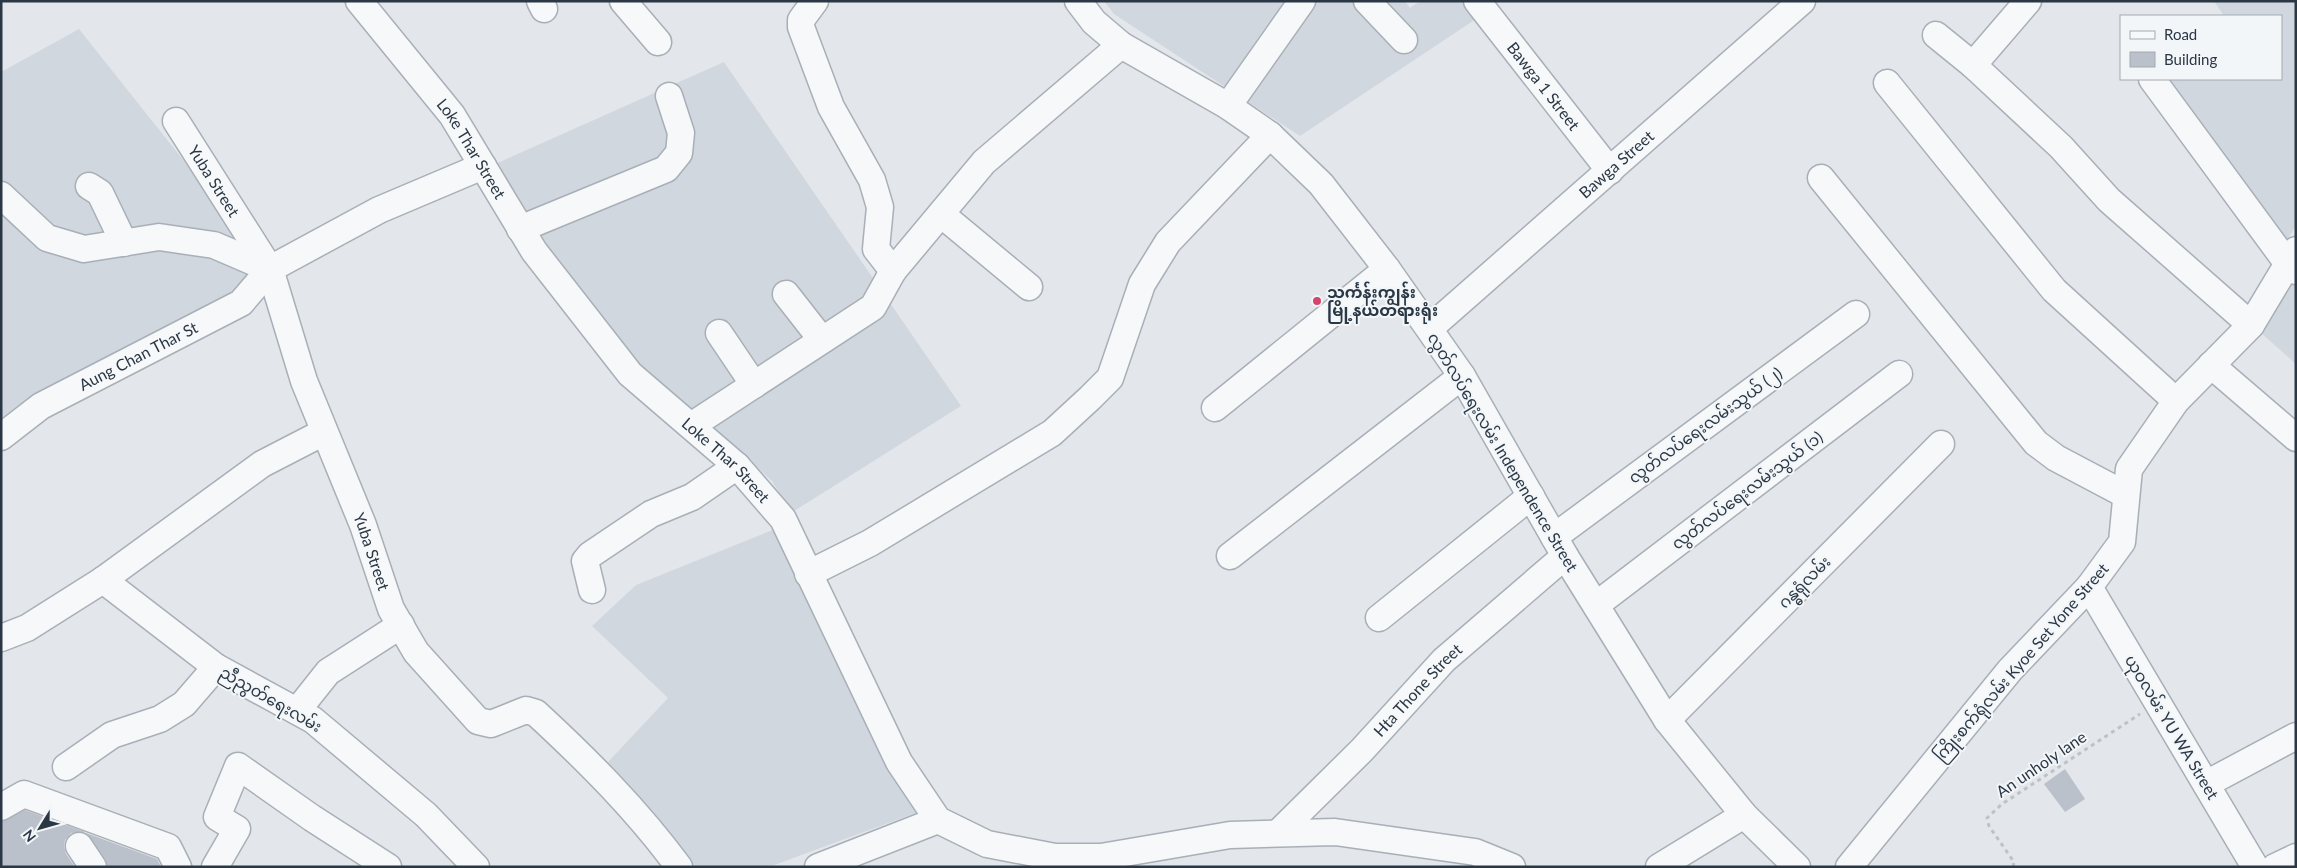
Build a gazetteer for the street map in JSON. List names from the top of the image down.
{
  "streets": {
    "street": [
      "Bawga 1 Street",
      "Loke Thar Street",
      "Bawga Street",
      "Yuba Street",
      "Aung Chan Thar St",
      "လွတ်လပ်ရေးလမ်းသွယ် (၂)",
      "လွတ်လပ်ရေးလမ်း Independence Street",
      "လွတ်လပ်ရေးလမ်းသွယ် (၁)",
      "ဂန္ဓရုံလမ်း",
      "ကြိုးစက်ရုံလမ်း Kyoe Set Yone Street",
      "Hta Thone Street",
      "ညီညွတ်ရေးလမ်း",
      "ယုဝလမ်း YU WA Street"
    ],
    "path": ["An unholy lane"]
  },
  "crossings": [
    ["Bawga 1 Street", "Bawga Street"],
    ["Loke Thar Street", "Hta Thone Street"],
    ["Bawga Street", "လွတ်လပ်ရေးလမ်း Independence Street"],
    ["Yuba Street", "Aung Chan Thar St"],
    ["လွတ်လပ်ရေးလမ်းသွယ် (၂)", "လွတ်လပ်ရေးလမ်း Independence Street"],
    ["လွတ်လပ်ရေးလမ်းသွယ် (၂)", "Hta Thone Street"],
    ["လွတ်လပ်ရေးလမ်း Independence Street", "လွတ်လပ်ရေးလမ်းသွယ် (၁)"],
    ["လွတ်လပ်ရေးလမ်း Independence Street", "ဂန္ဓရုံလမ်း"],
    ["လွတ်လပ်ရေးလမ်း Independence Street", "Hta Thone Street"],
    ["ကြိုးစက်ရုံလမ်း Kyoe Set Yone Street", "ယုဝလမ်း YU WA Street"],
    ["ယုဝလမ်း YU WA Street", "An unholy lane"]
  ],
  "places": ["သင်္ကန်းကျွန်း မြို့နယ်တရားရုံး"],
  "legend": ["Road", "Building"],
  "north": "bottom left"
}
